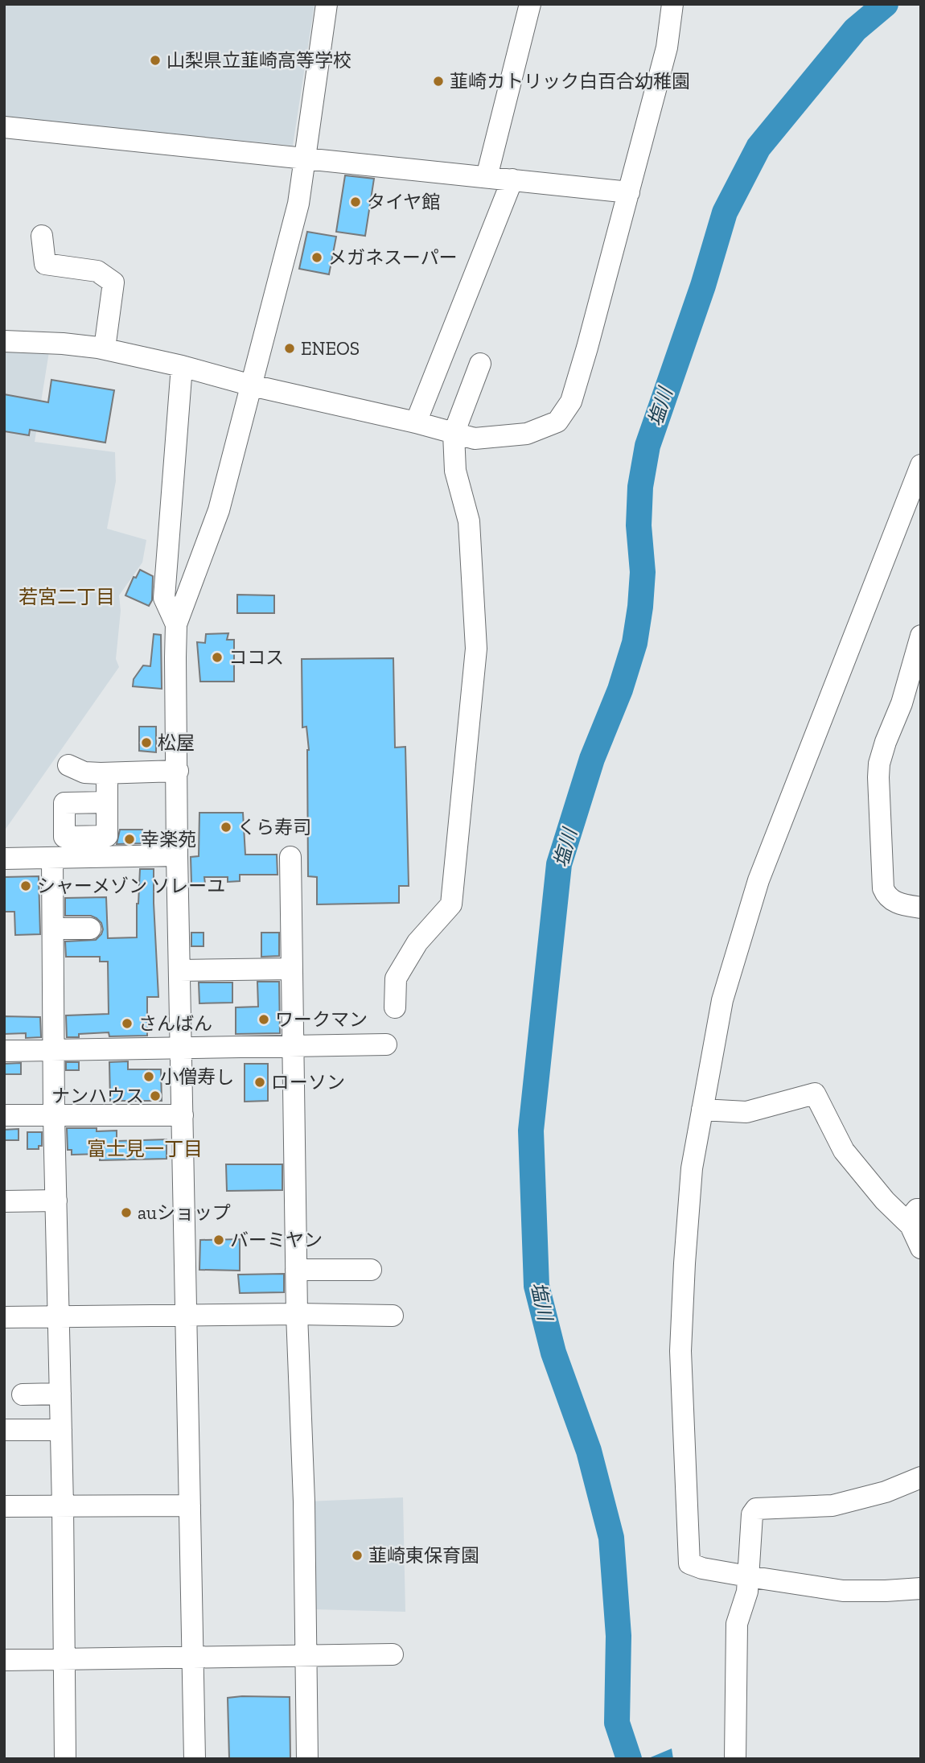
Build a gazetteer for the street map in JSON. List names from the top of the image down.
{
  "districts": ["若宮二丁目", "富士見一丁目"],
  "water": ["塩川"],
  "places": [
    "山梨県立韮崎高等学校",
    "韮崎カトリック白百合幼稚園",
    "タイヤ館",
    "メガネスーパー",
    "ENEOS",
    "ココス",
    "松屋",
    "くら寿司",
    "幸楽苑",
    "シャーメゾン ソレーユ",
    "ワークマン",
    "さんばん",
    "小僧寿し",
    "ローソン",
    "ナンハウス",
    "auショップ",
    "バーミヤン",
    "韮崎東保育園"
  ]
}
